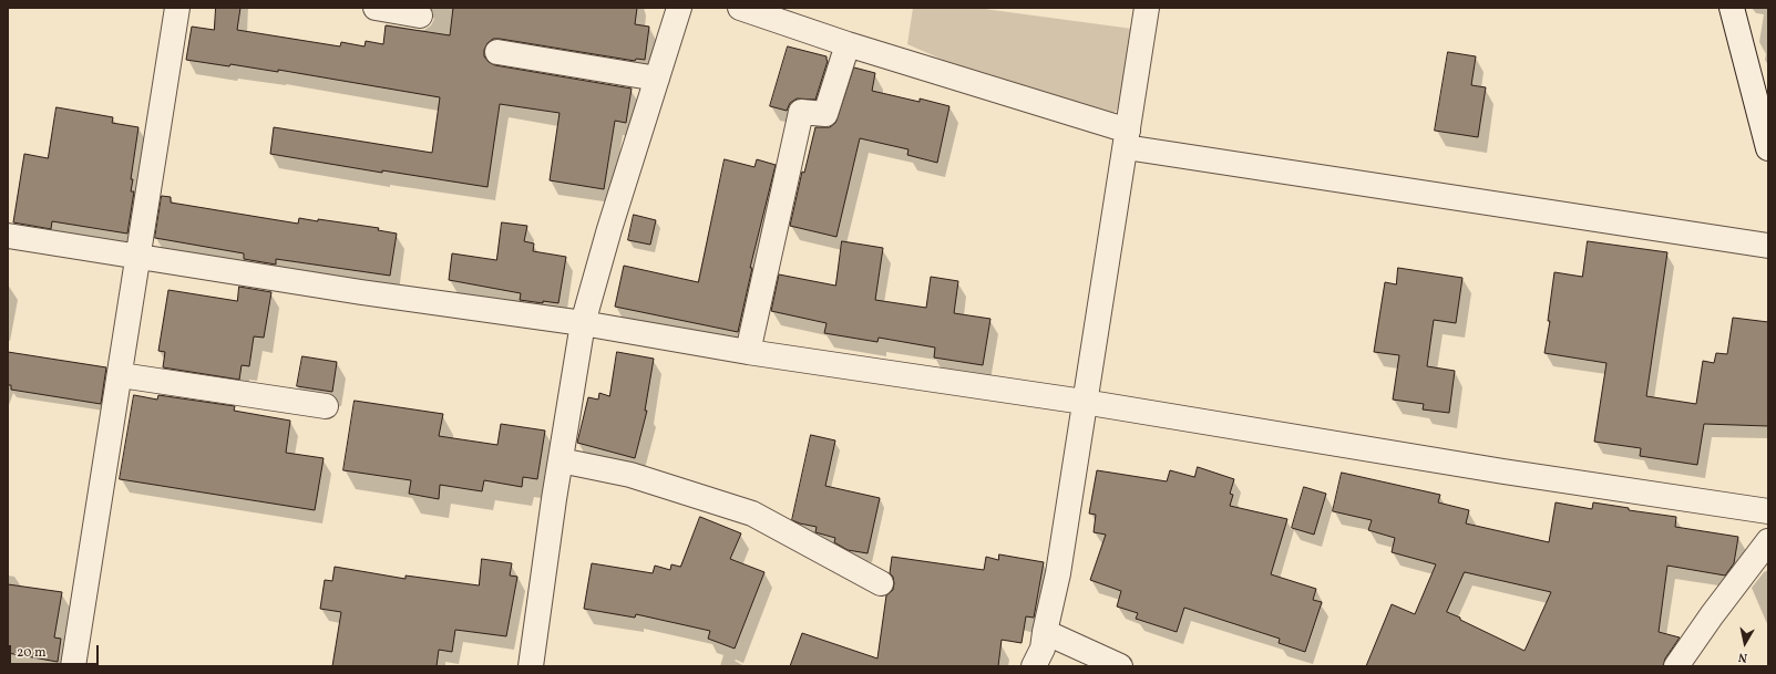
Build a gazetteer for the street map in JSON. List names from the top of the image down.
{
  "scale_bar": "20 m",
  "north": "bottom"
}
